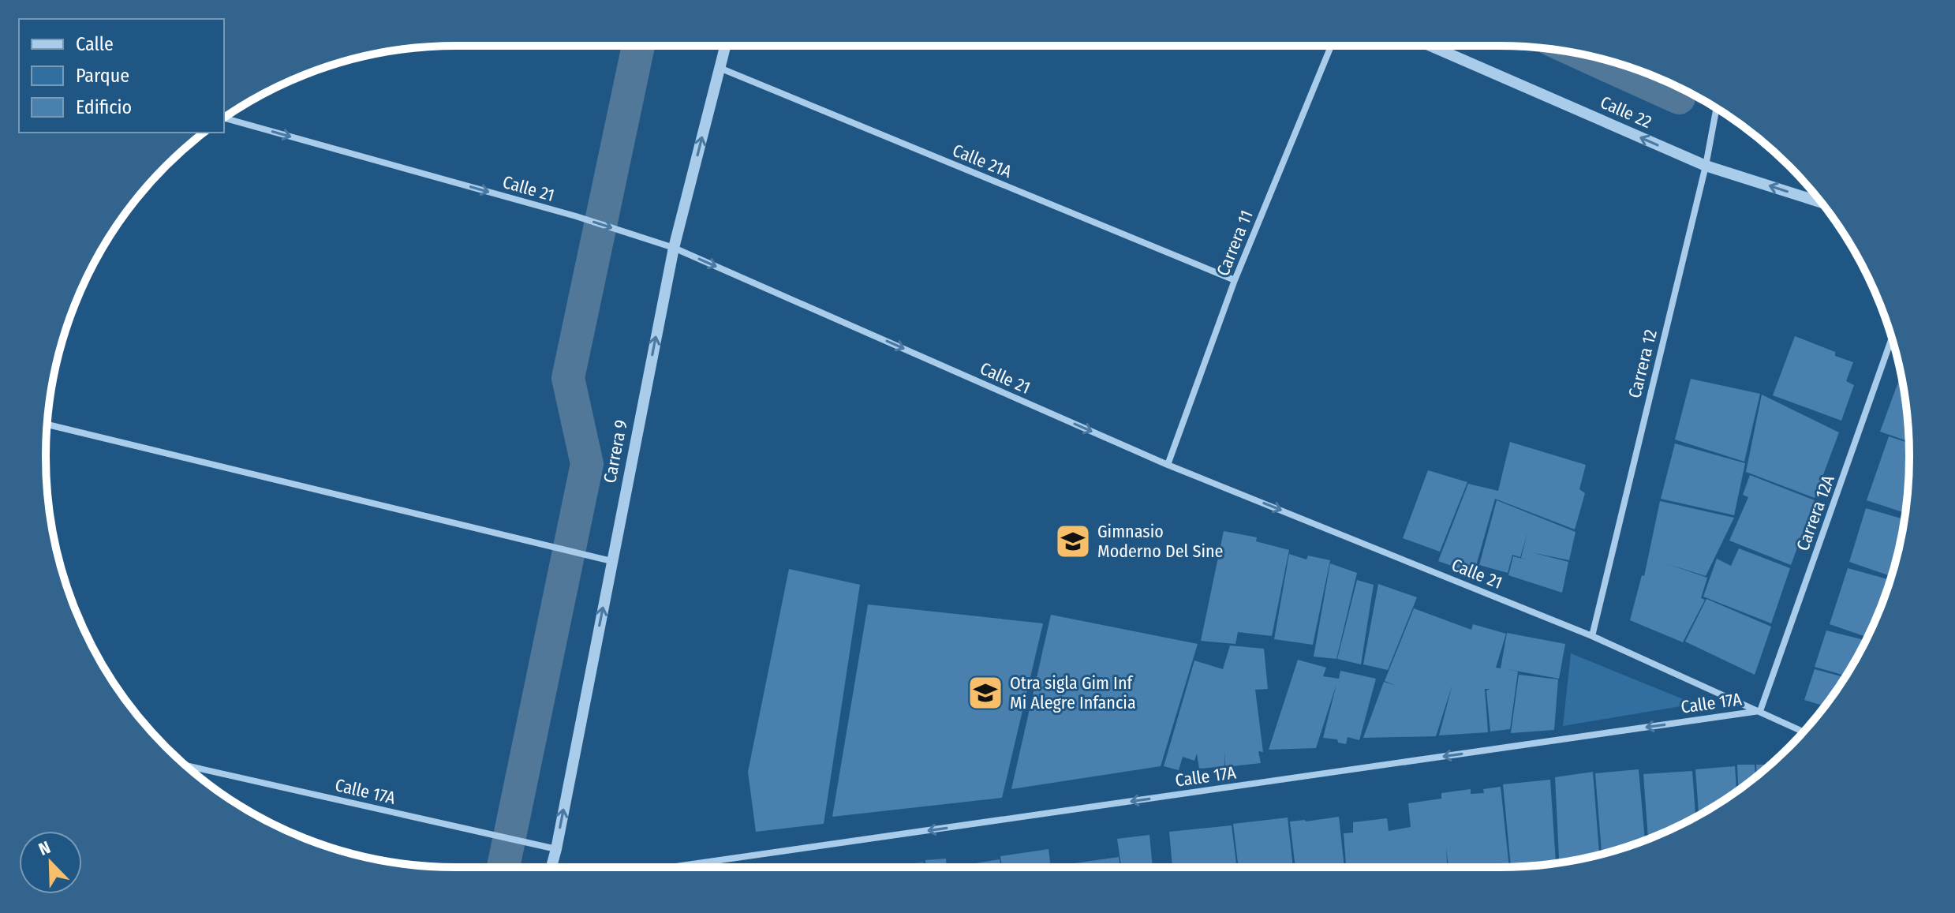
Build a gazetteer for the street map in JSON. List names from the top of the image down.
{
  "streets": {
    "street": [
      "Calle 22",
      "Calle 21A",
      "Calle 21",
      "Carrera 11",
      "Carrera 12",
      "Carrera 9",
      "Carrera 12A",
      "Calle 17A"
    ]
  },
  "crossings": [
    ["Calle 22", "Carrera 12"],
    ["Calle 21A", "Carrera 11"],
    ["Calle 21A", "Carrera 9"],
    ["Calle 21", "Carrera 11"],
    ["Calle 21", "Carrera 12"],
    ["Calle 21", "Carrera 9"],
    ["Calle 21", "Carrera 12A"],
    ["Calle 21", "Calle 17A"],
    ["Carrera 9", "Calle 17A"],
    ["Carrera 12A", "Calle 17A"]
  ],
  "one_way": [
    "Calle 22",
    "Calle 21",
    "Carrera 9",
    "Calle 17A"
  ],
  "places": {
    "school or university": ["Gimnasio Moderno Del Sine", "Otra sigla Gim Inf Mi Alegre Infancia"]
  },
  "legend": ["Calle", "Parque", "Edificio"],
  "north": "top left"
}
